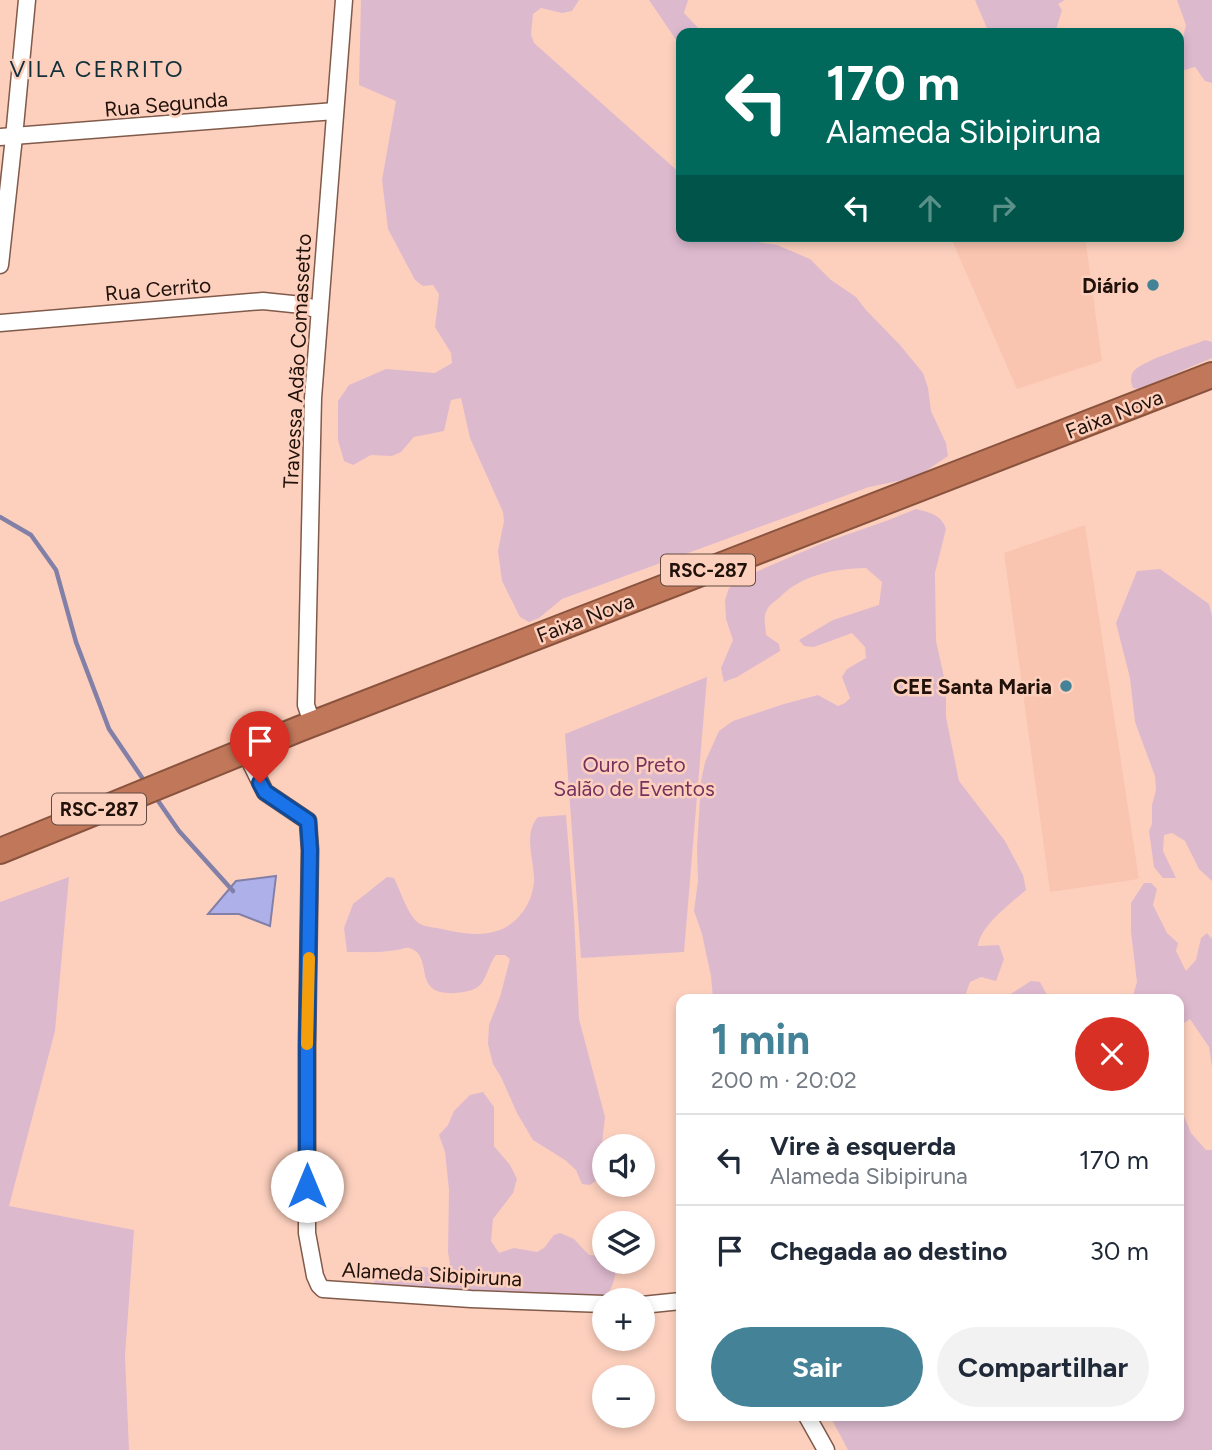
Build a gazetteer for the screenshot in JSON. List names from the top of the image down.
{
  "streets": {
    "highway": ["Faixa Nova", "RSC-287"],
    "street": [
      "Rua Segunda",
      "Rua Cerrito",
      "Travessa Adão Comassetto",
      "Alameda Sibipiruna"
    ]
  },
  "crossings": [
    ["Rua Segunda", "Travessa Adão Comassetto"],
    ["Rua Cerrito", "Travessa Adão Comassetto"],
    ["Travessa Adão Comassetto", "Faixa Nova"],
    ["Faixa Nova", "Alameda Sibipiruna"]
  ],
  "districts": ["VILA CERRITO"],
  "parks": ["Ouro Preto Salão de Eventos"],
  "places": ["Diário", "CEE Santa Maria"],
  "page": {
    "turn": ["170 m", "Alameda Sibipiruna"],
    "heading": ["1 min", "200 m · 20:02"],
    "list": [
      {
        "name": "Vire à esquerda",
        "note": "Alameda Sibipiruna",
        "value": "170 m"
      },
      {
        "name": "Chegada ao destino",
        "value": "30 m"
      }
    ],
    "map_buttons": ["+", "−"],
    "buttons": ["Sair", "Compartilhar"]
  }
}
